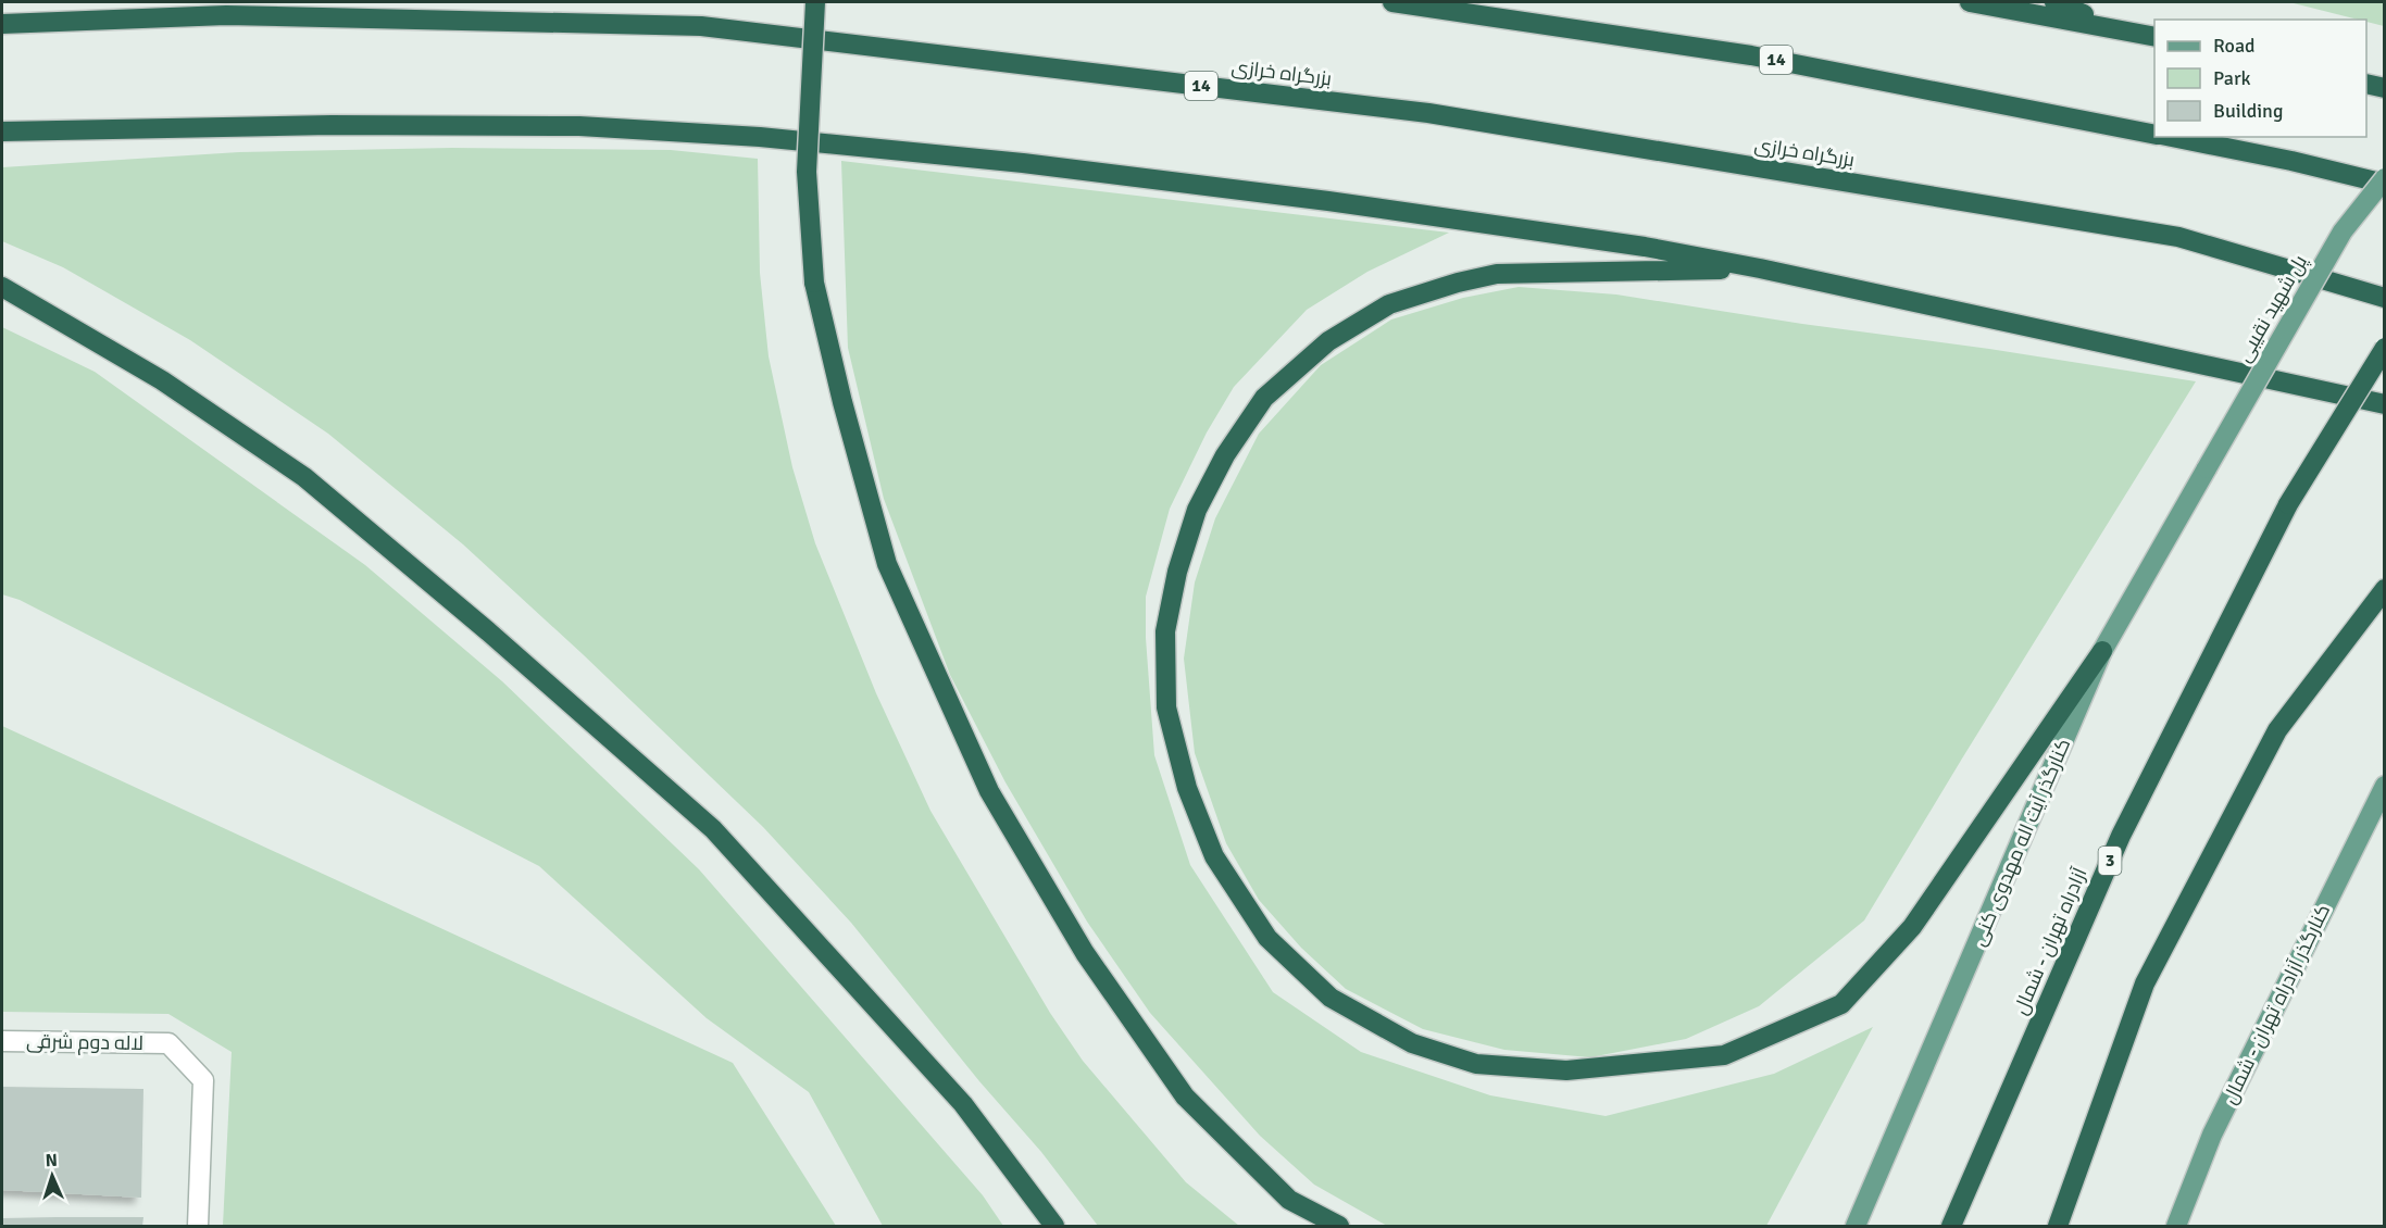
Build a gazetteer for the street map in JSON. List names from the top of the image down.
{
  "streets": {
    "highway": [
      "14",
      "بزرگراه خرازی",
      "3",
      "آزادراه تهران - شمال"
    ],
    "main road": ["پل شهید نقیبی", "کنارگذر آیت اله مهدوی کنی", "کنارگذر آزادراه تهران - شمال"],
    "street": ["لاله دوم شرقی"]
  },
  "crossings": [
    ["پل شهید نقیبی", "کنارگذر آیت اله مهدوی کنی"]
  ],
  "legend": ["Road", "Park", "Building"],
  "north": "top"
}
